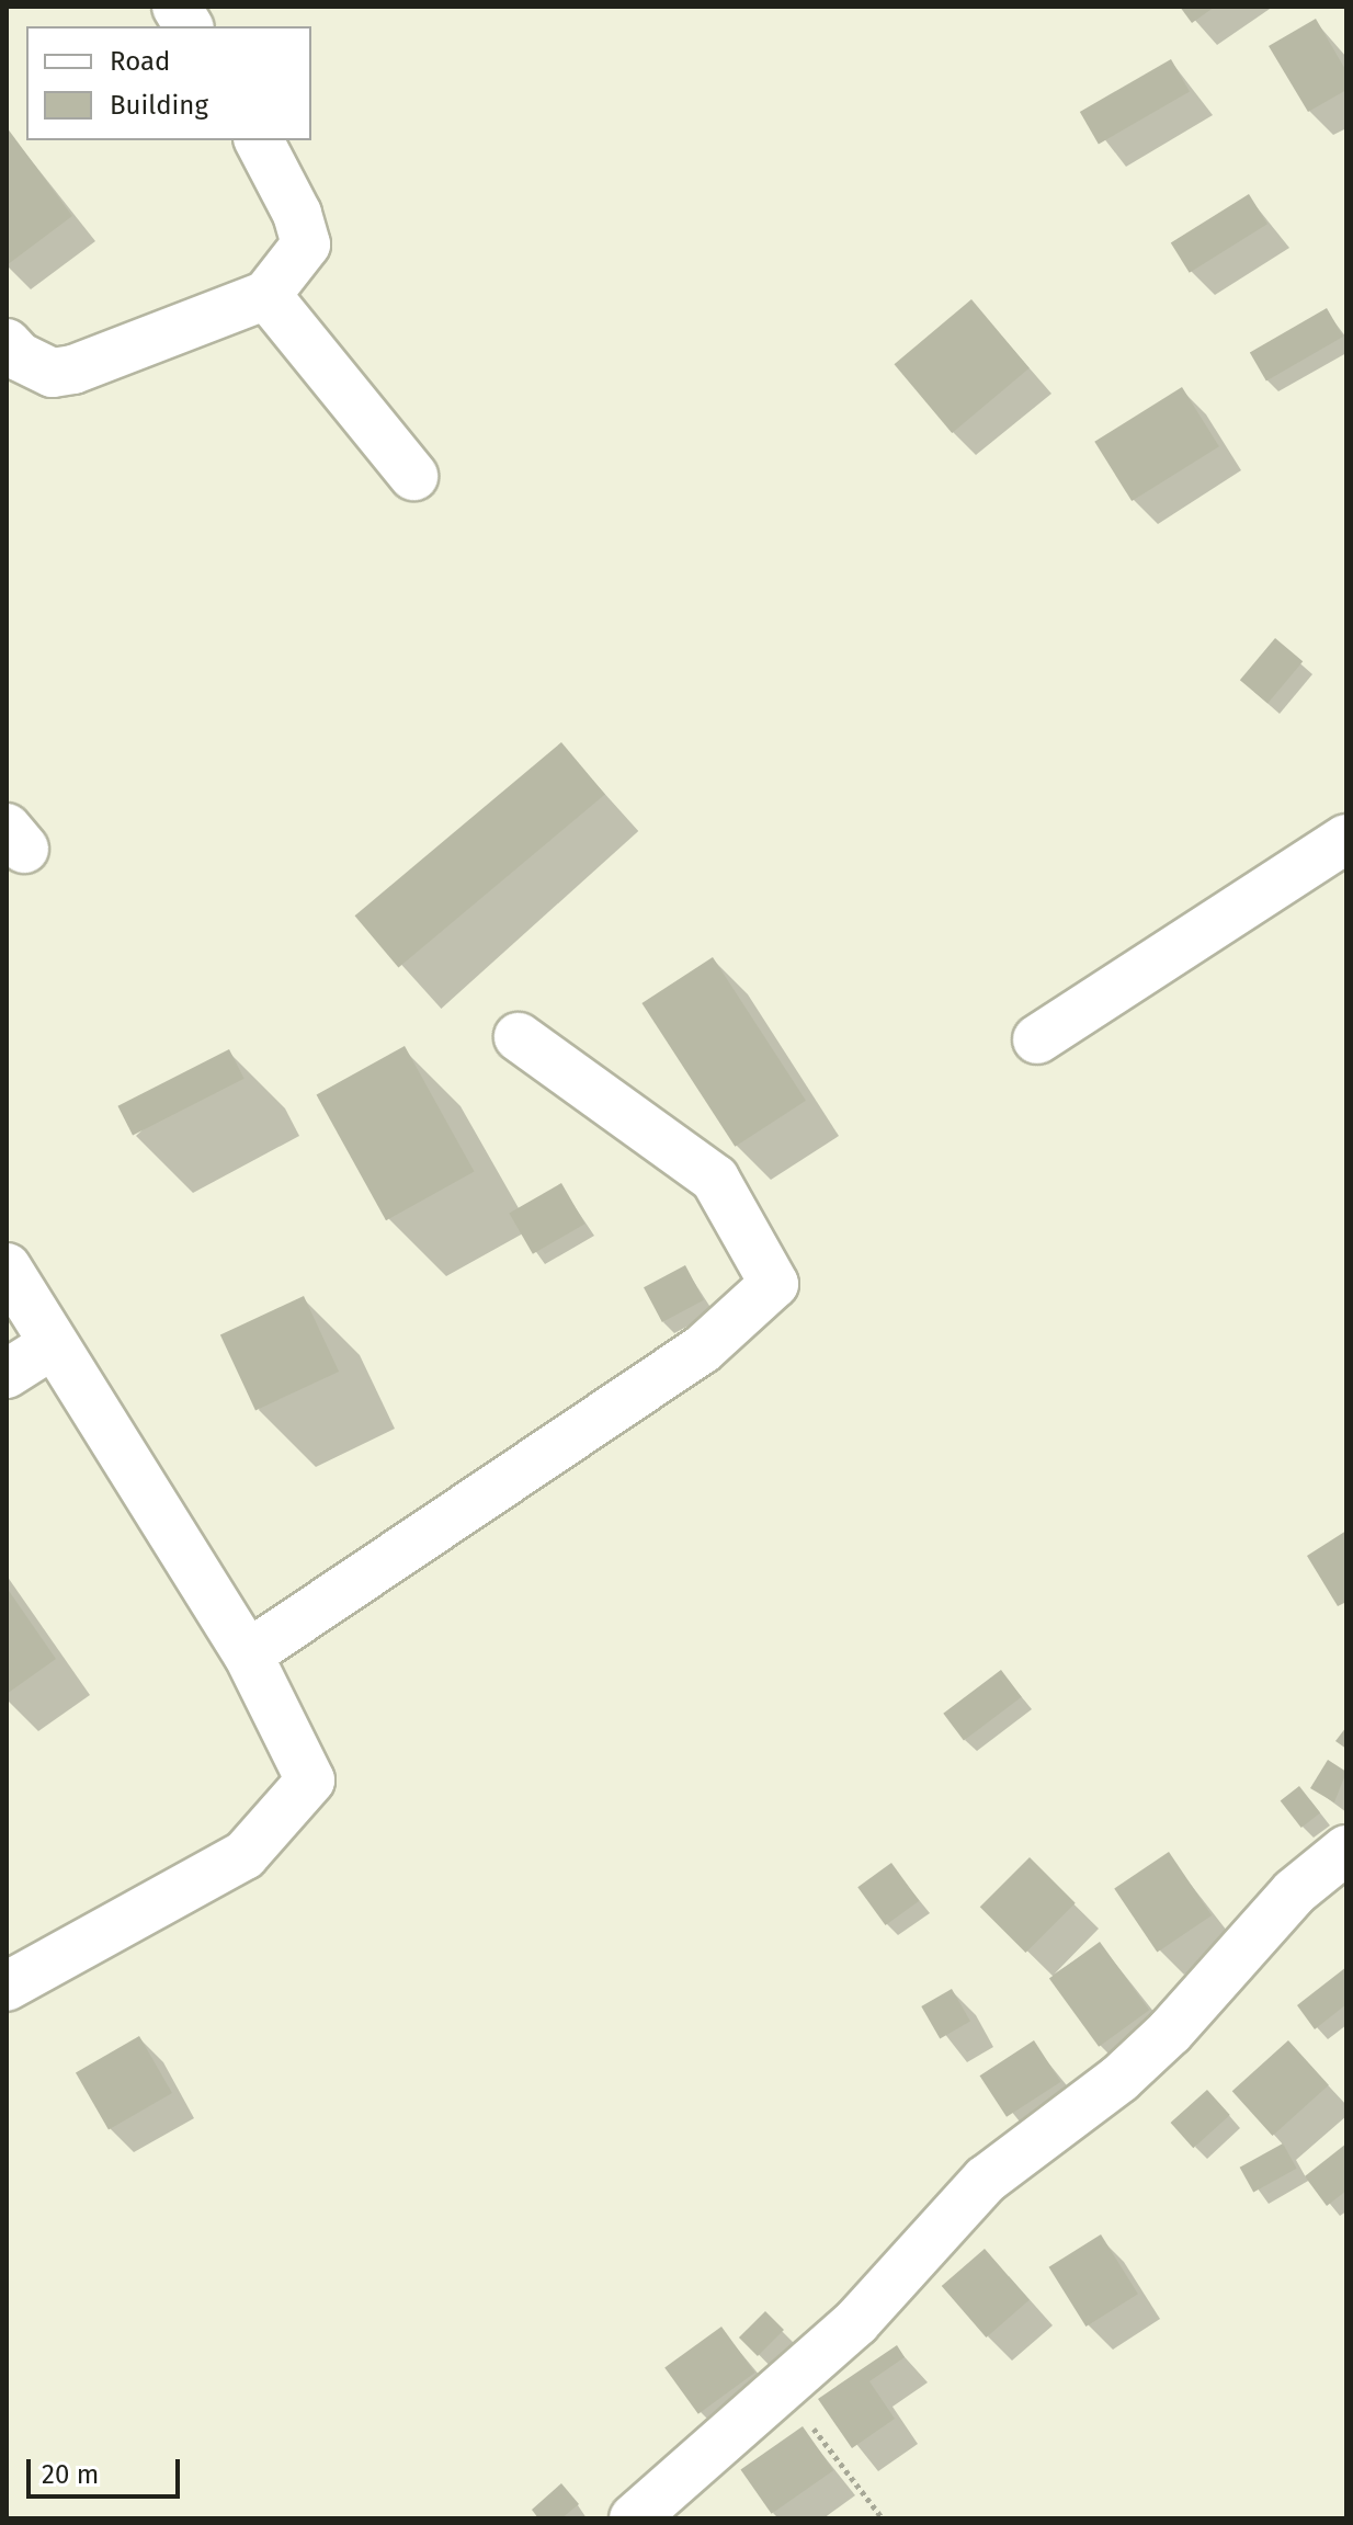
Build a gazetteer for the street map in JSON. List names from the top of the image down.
{
  "legend": ["Road", "Building"],
  "scale_bar": "20 m"
}
